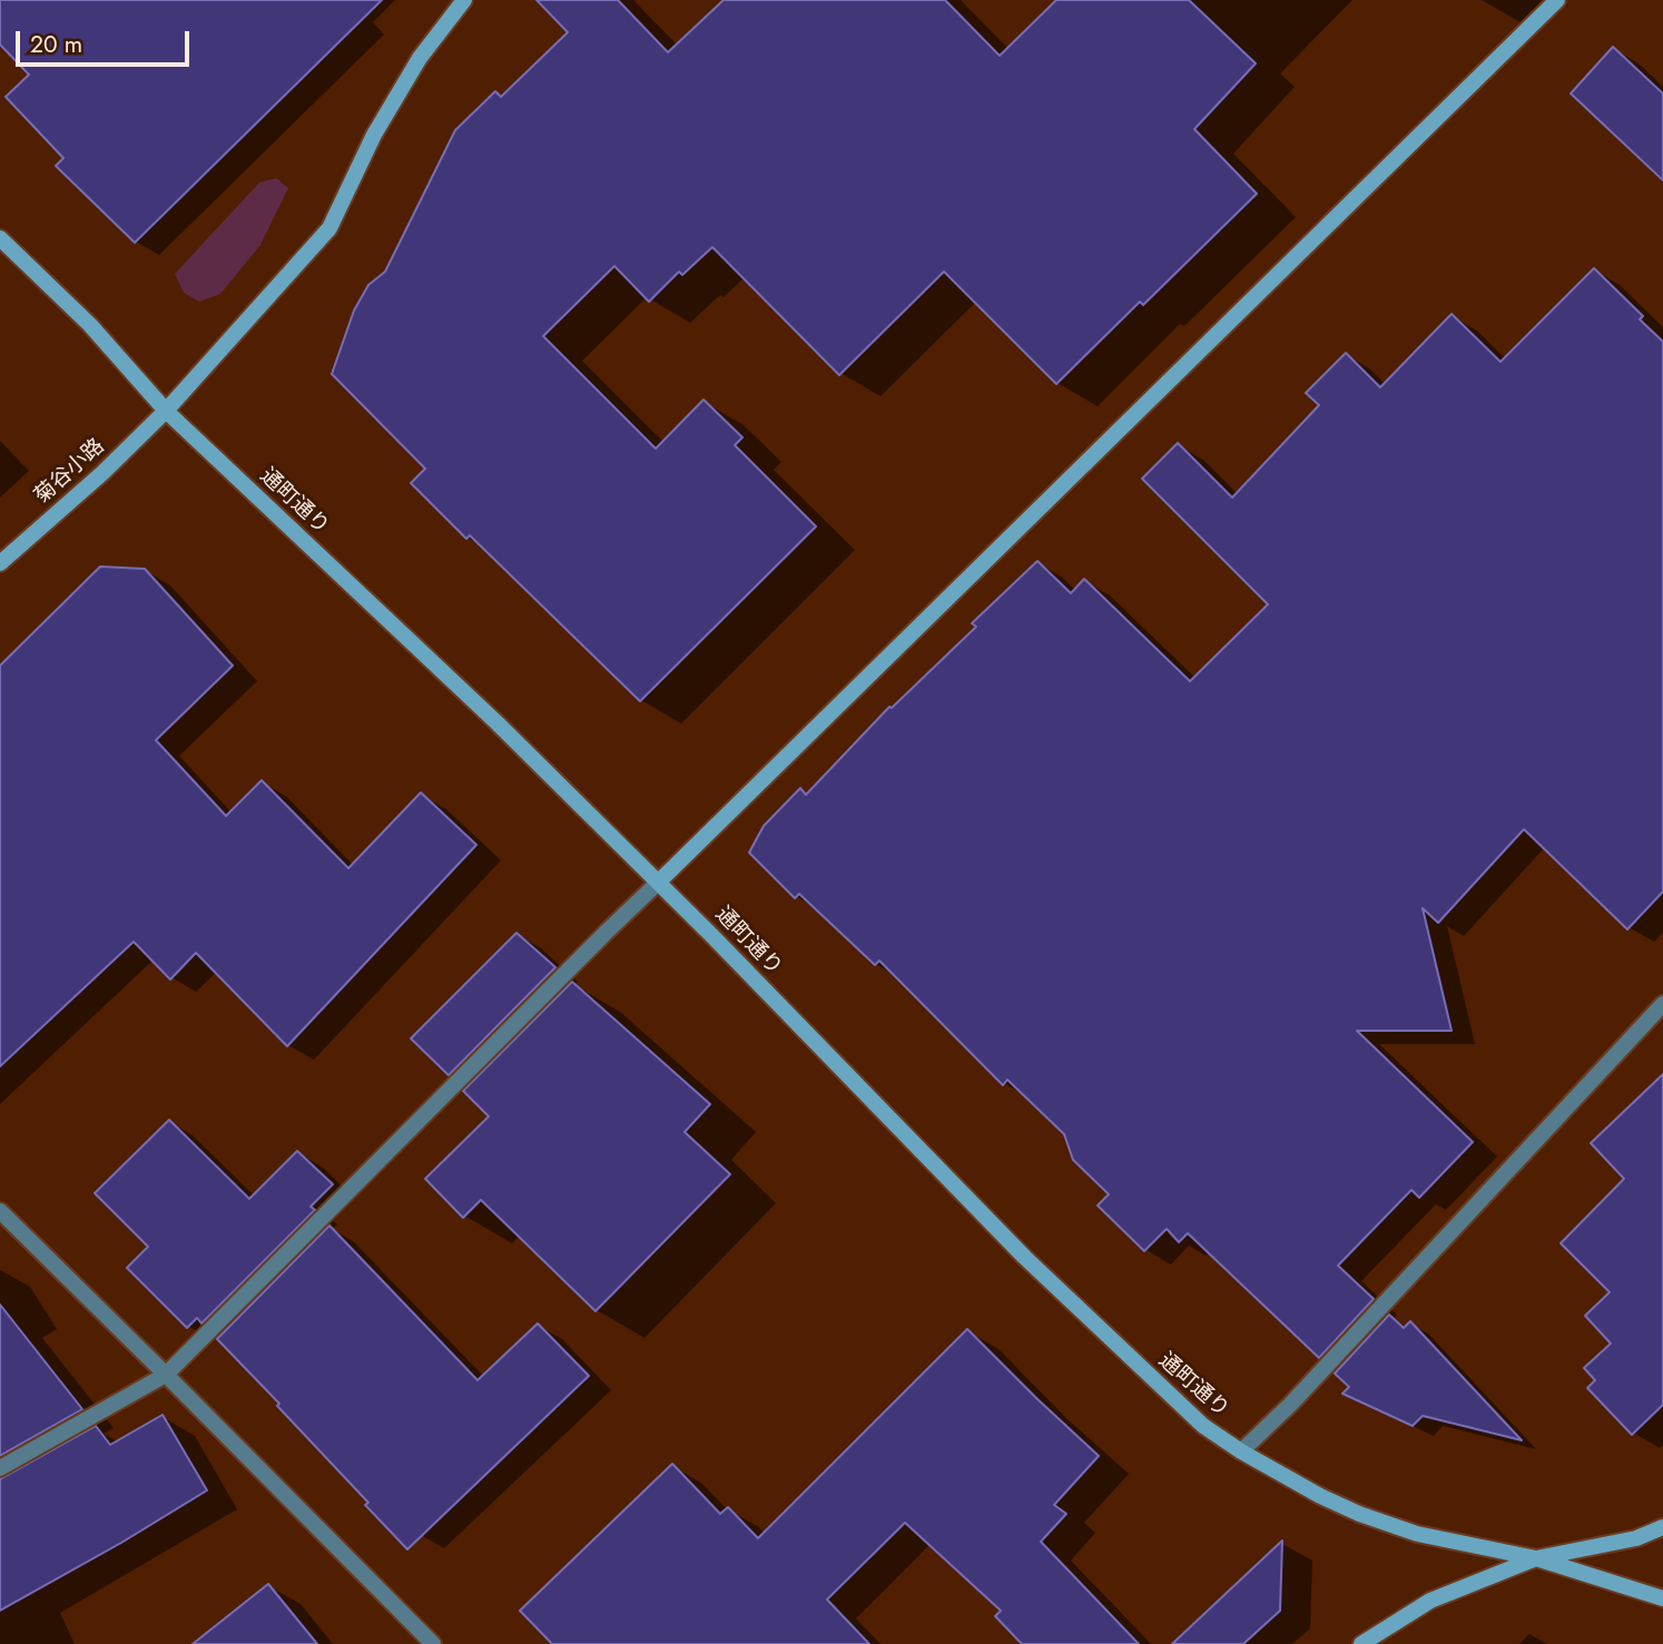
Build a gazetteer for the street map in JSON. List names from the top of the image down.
{
  "streets": {
    "street": ["菊谷小路", "通町通り"]
  },
  "crossings": [
    ["菊谷小路", "通町通り"]
  ],
  "scale_bar": "20 m"
}
